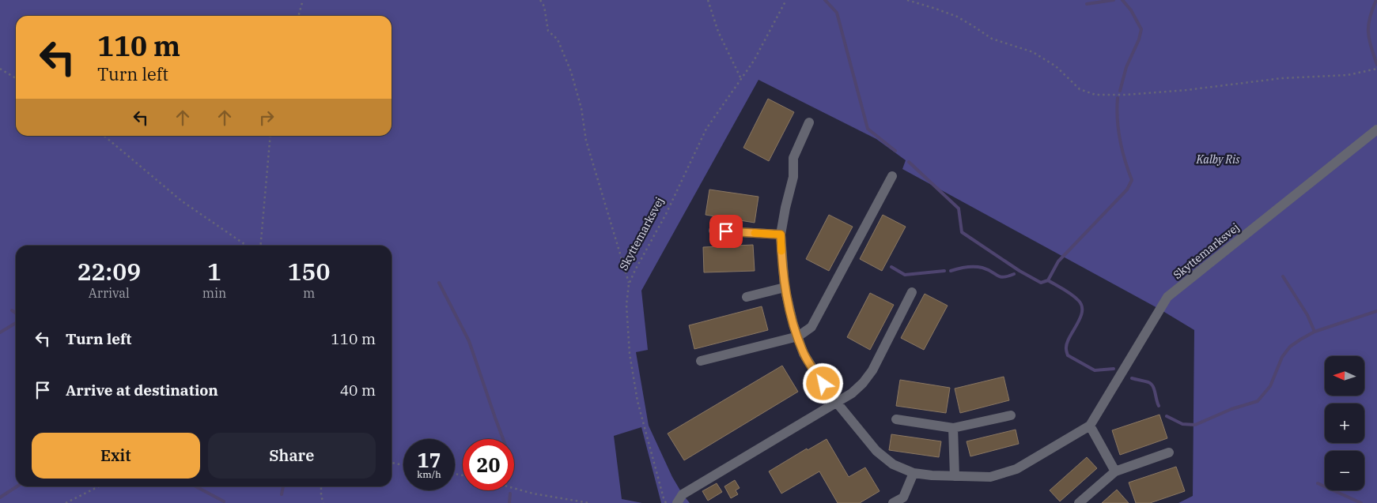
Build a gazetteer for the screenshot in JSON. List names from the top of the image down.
{
  "streets": {
    "street": ["Skyttemarksvej"]
  },
  "parks": ["Kalby Ris"],
  "north": "left",
  "page": {
    "turn": ["110 m", "Turn left"],
    "eta": [
      "22:09",
      "Arrival",
      "1",
      "min",
      "150",
      "m"
    ],
    "list": [
      {
        "name": "Turn left",
        "value": "110 m"
      },
      {
        "name": "Arrive at destination",
        "value": "40 m"
      }
    ],
    "map_buttons": ["+", "−"],
    "buttons": ["Exit", "Share"],
    "speed": "17 km/h",
    "limit": "20"
  }
}
